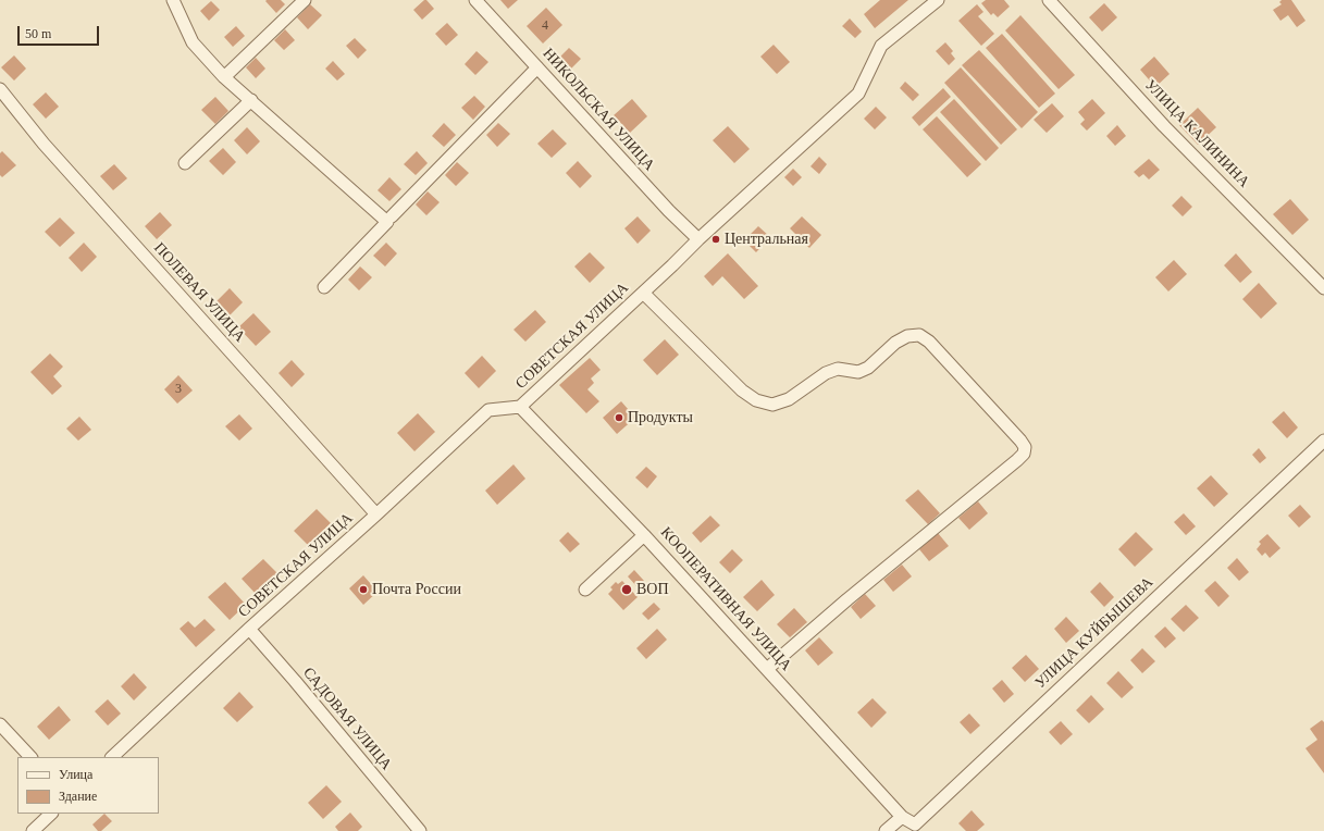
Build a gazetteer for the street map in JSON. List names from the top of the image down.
{
  "streets": {
    "street": [
      "НИКОЛЬСКАЯ УЛИЦА",
      "УЛИЦА КАЛИНИНА",
      "ПОЛЕВАЯ УЛИЦА",
      "СОВЕТСКАЯ УЛИЦА",
      "КООПЕРАТИВНАЯ УЛИЦА",
      "УЛИЦА КУЙБЫШЕВА",
      "САДОВАЯ УЛИЦА"
    ]
  },
  "crossings": [
    ["НИКОЛЬСКАЯ УЛИЦА", "СОВЕТСКАЯ УЛИЦА"],
    ["ПОЛЕВАЯ УЛИЦА", "СОВЕТСКАЯ УЛИЦА"],
    ["СОВЕТСКАЯ УЛИЦА", "КООПЕРАТИВНАЯ УЛИЦА"],
    ["СОВЕТСКАЯ УЛИЦА", "САДОВАЯ УЛИЦА"],
    ["КООПЕРАТИВНАЯ УЛИЦА", "УЛИЦА КУЙБЫШЕВА"]
  ],
  "places": [
    "Центральная",
    "Продукты",
    "Почта России",
    "ВОП"
  ],
  "house_numbers": ["4", "3"],
  "legend": ["Улица", "Здание"],
  "scale_bar": "50 m"
}
